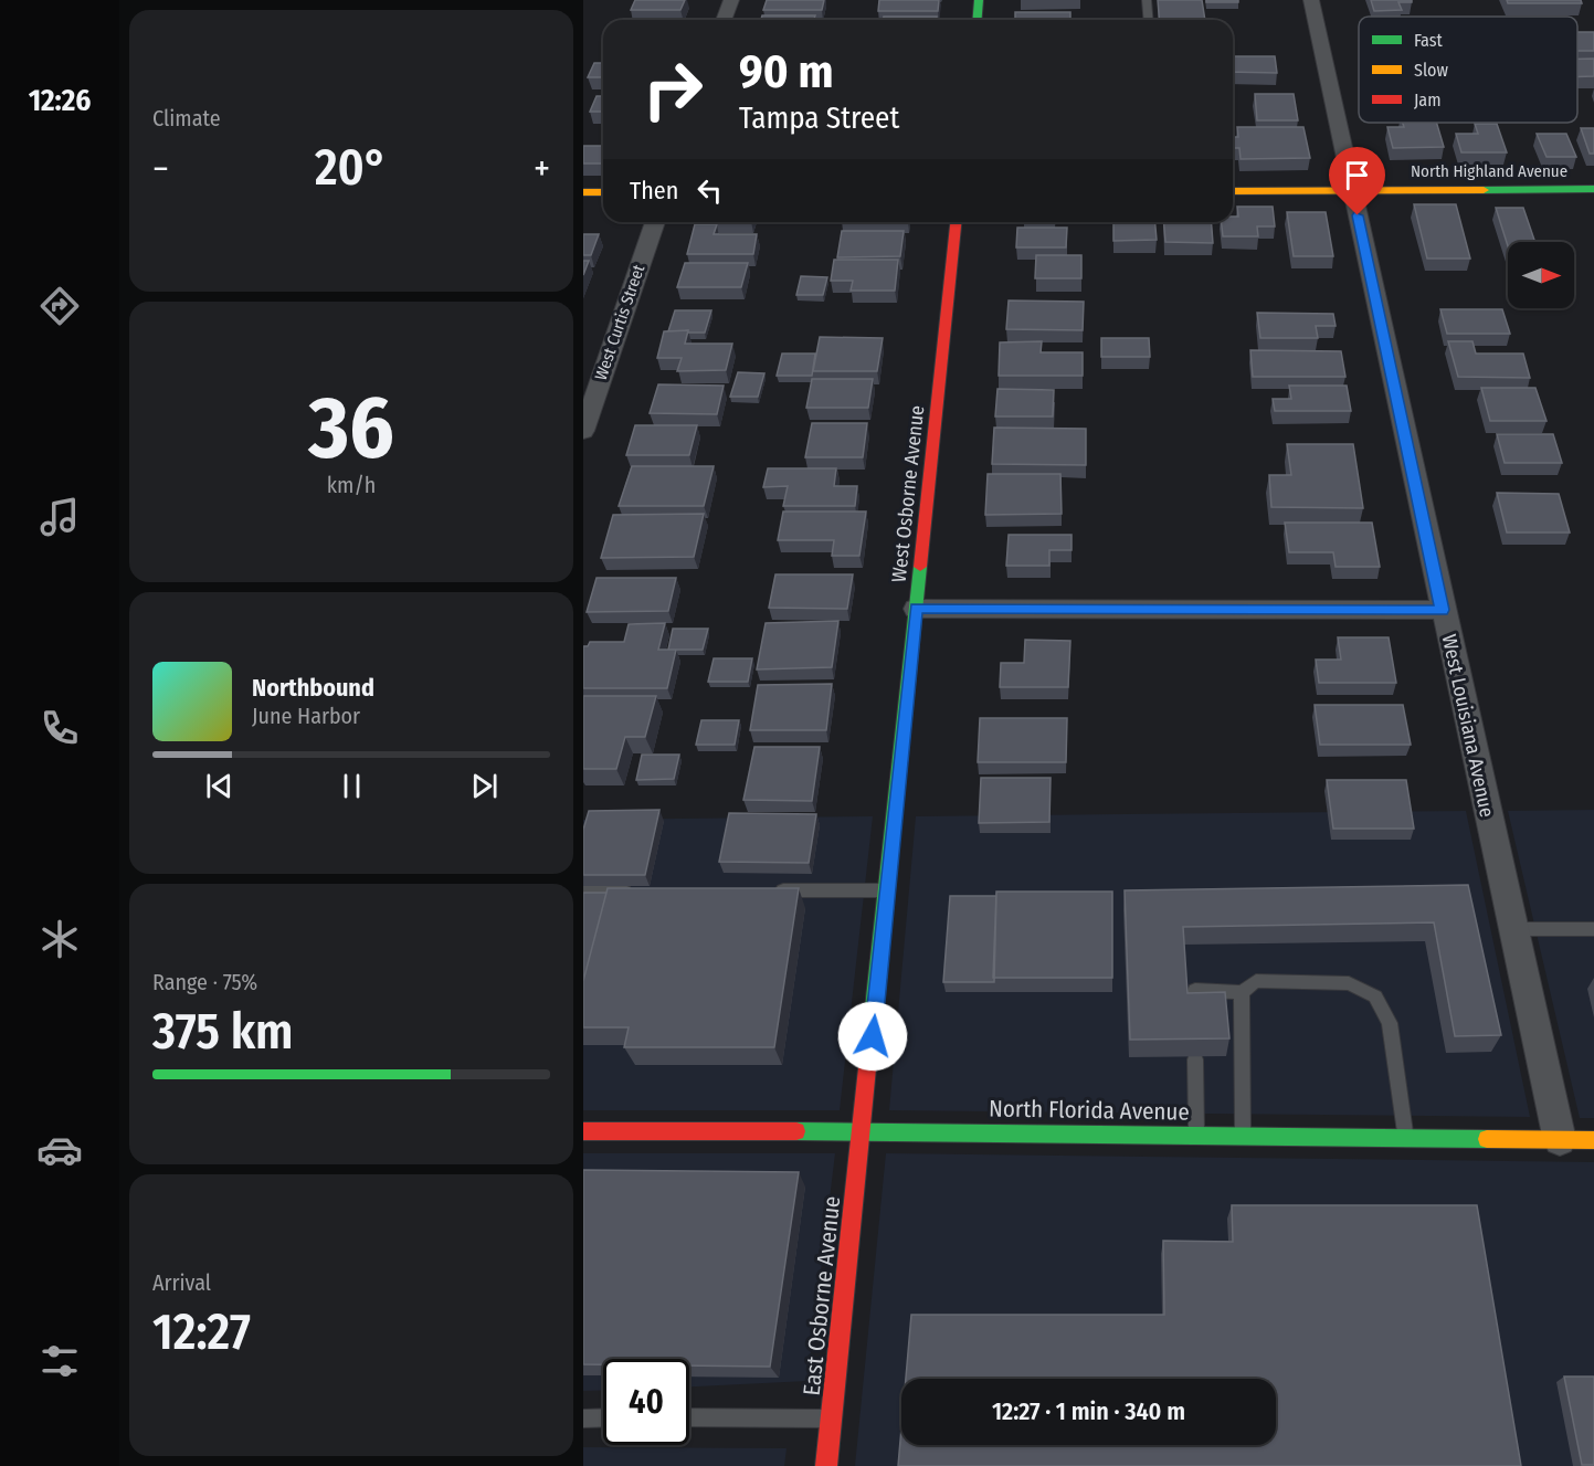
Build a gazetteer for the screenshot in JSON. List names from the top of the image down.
{
  "streets": {
    "street": [
      "North Highland Avenue",
      "West Curtis Street",
      "West Osborne Avenue",
      "West Louisiana Avenue",
      "North Florida Avenue",
      "East Osborne Avenue"
    ]
  },
  "crossings": [
    ["North Highland Avenue", "West Louisiana Avenue"],
    ["West Osborne Avenue", "North Florida Avenue"],
    ["West Osborne Avenue", "East Osborne Avenue"],
    ["West Louisiana Avenue", "North Florida Avenue"],
    ["North Florida Avenue", "East Osborne Avenue"]
  ],
  "legend": ["Fast", "Slow", "Jam"],
  "north": "right",
  "page": {
    "tabs": "12:26",
    "tile": [
      "Climate",
      ["36", "km/h"],
      ["Range · 75%", "375 km"],
      ["Arrival", "12:27"]
    ],
    "turn": ["90 m", "Tampa Street"],
    "heat": ["−", "20°", "+"],
    "then": "Then",
    "song": ["Northbound", "June Harbor"],
    "limit": "40",
    "trip": "12:27 · 1 min · 340 m"
  }
}
